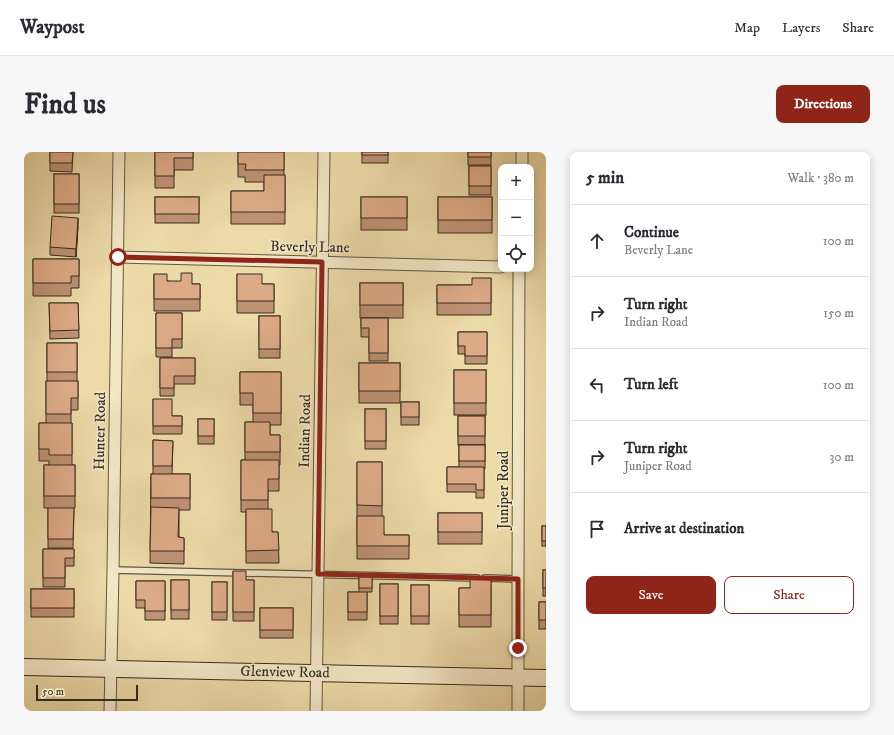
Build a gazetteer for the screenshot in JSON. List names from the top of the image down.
{
  "streets": {
    "main road": ["Glenview Road"],
    "street": [
      "Beverly Lane",
      "Hunter Road",
      "Indian Road",
      "Juniper Road"
    ]
  },
  "crossings": [
    ["Beverly Lane", "Hunter Road"],
    ["Beverly Lane", "Indian Road"],
    ["Hunter Road", "Glenview Road"],
    ["Indian Road", "Glenview Road"],
    ["Juniper Road", "Glenview Road"]
  ],
  "scale_bar": "50 m",
  "page": {
    "header": "Waypost",
    "nav": ["Map", "Layers", "Share"],
    "buttons": [
      "Directions",
      ["Save", "Share"]
    ],
    "title": "Find us",
    "heading": ["5 min", "Walk · 380 m"],
    "map_buttons": ["+", "−"],
    "list": [
      ["Continue", "Beverly Lane", "100 m"],
      ["Turn right", "Indian Road", "150 m"],
      ["Turn left", "100 m"],
      ["Turn right", "Juniper Road", "30 m"],
      "Arrive at destination"
    ],
    "scale": "50 m"
  }
}
